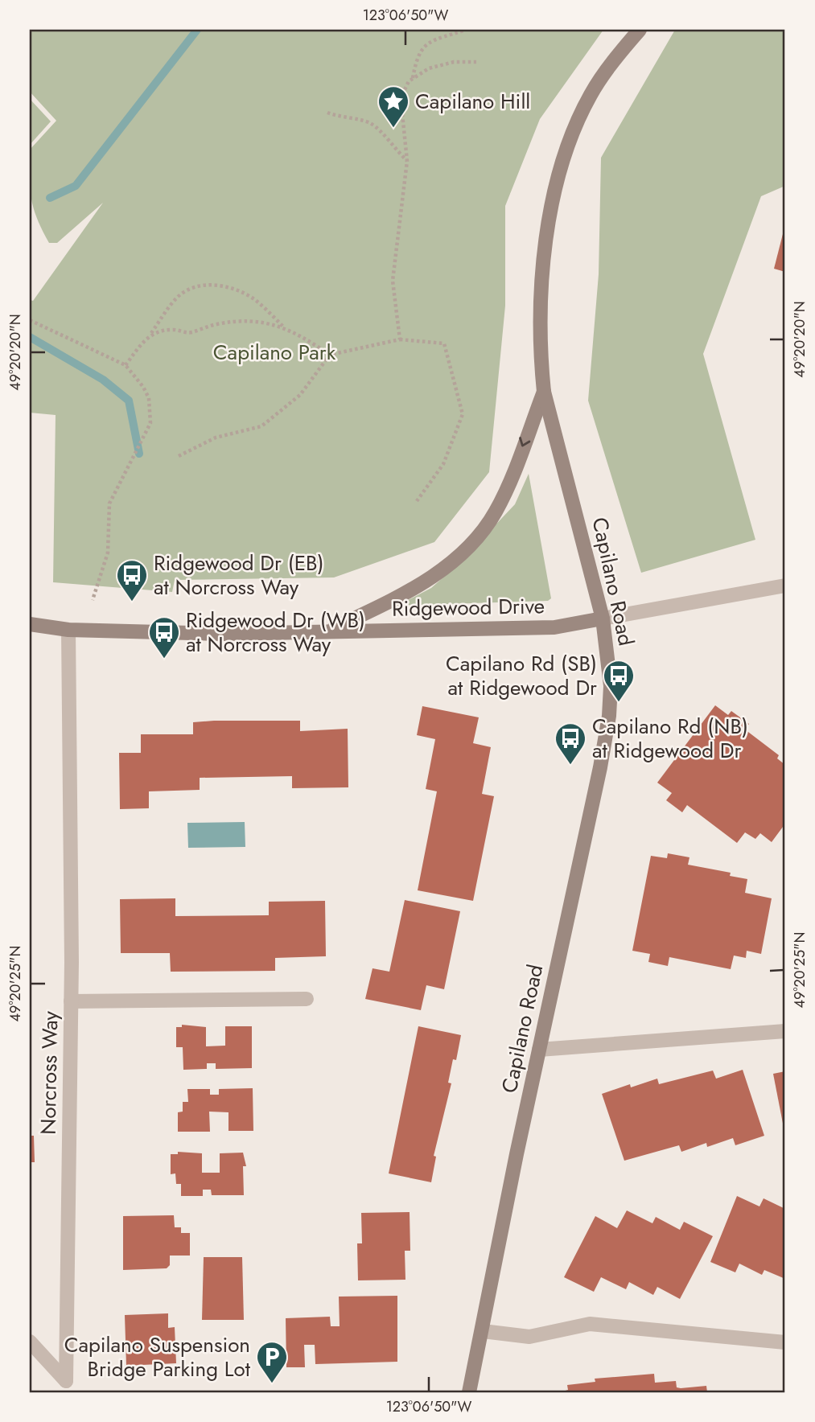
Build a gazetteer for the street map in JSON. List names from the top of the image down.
{
  "streets": {
    "main road": ["Capilano Road", "Ridgewood Drive"],
    "street": ["Norcross Way"]
  },
  "crossings": [
    ["Capilano Road", "Ridgewood Drive"],
    ["Ridgewood Drive", "Norcross Way"]
  ],
  "parks": ["Capilano Park"],
  "places": {
    "place": ["Capilano Hill"],
    "bus stop": [
      "Ridgewood Dr (EB) at Norcross Way",
      "Ridgewood Dr (WB) at Norcross Way",
      "Capilano Rd (SB) at Ridgewood Dr",
      "Capilano Rd (NB) at Ridgewood Dr"
    ],
    "parking": ["Capilano Suspension Bridge Parking Lot"]
  },
  "coordinates": ["123°06'50\"W", "49°20'20\"N", "49°20'25\"N"]
}
